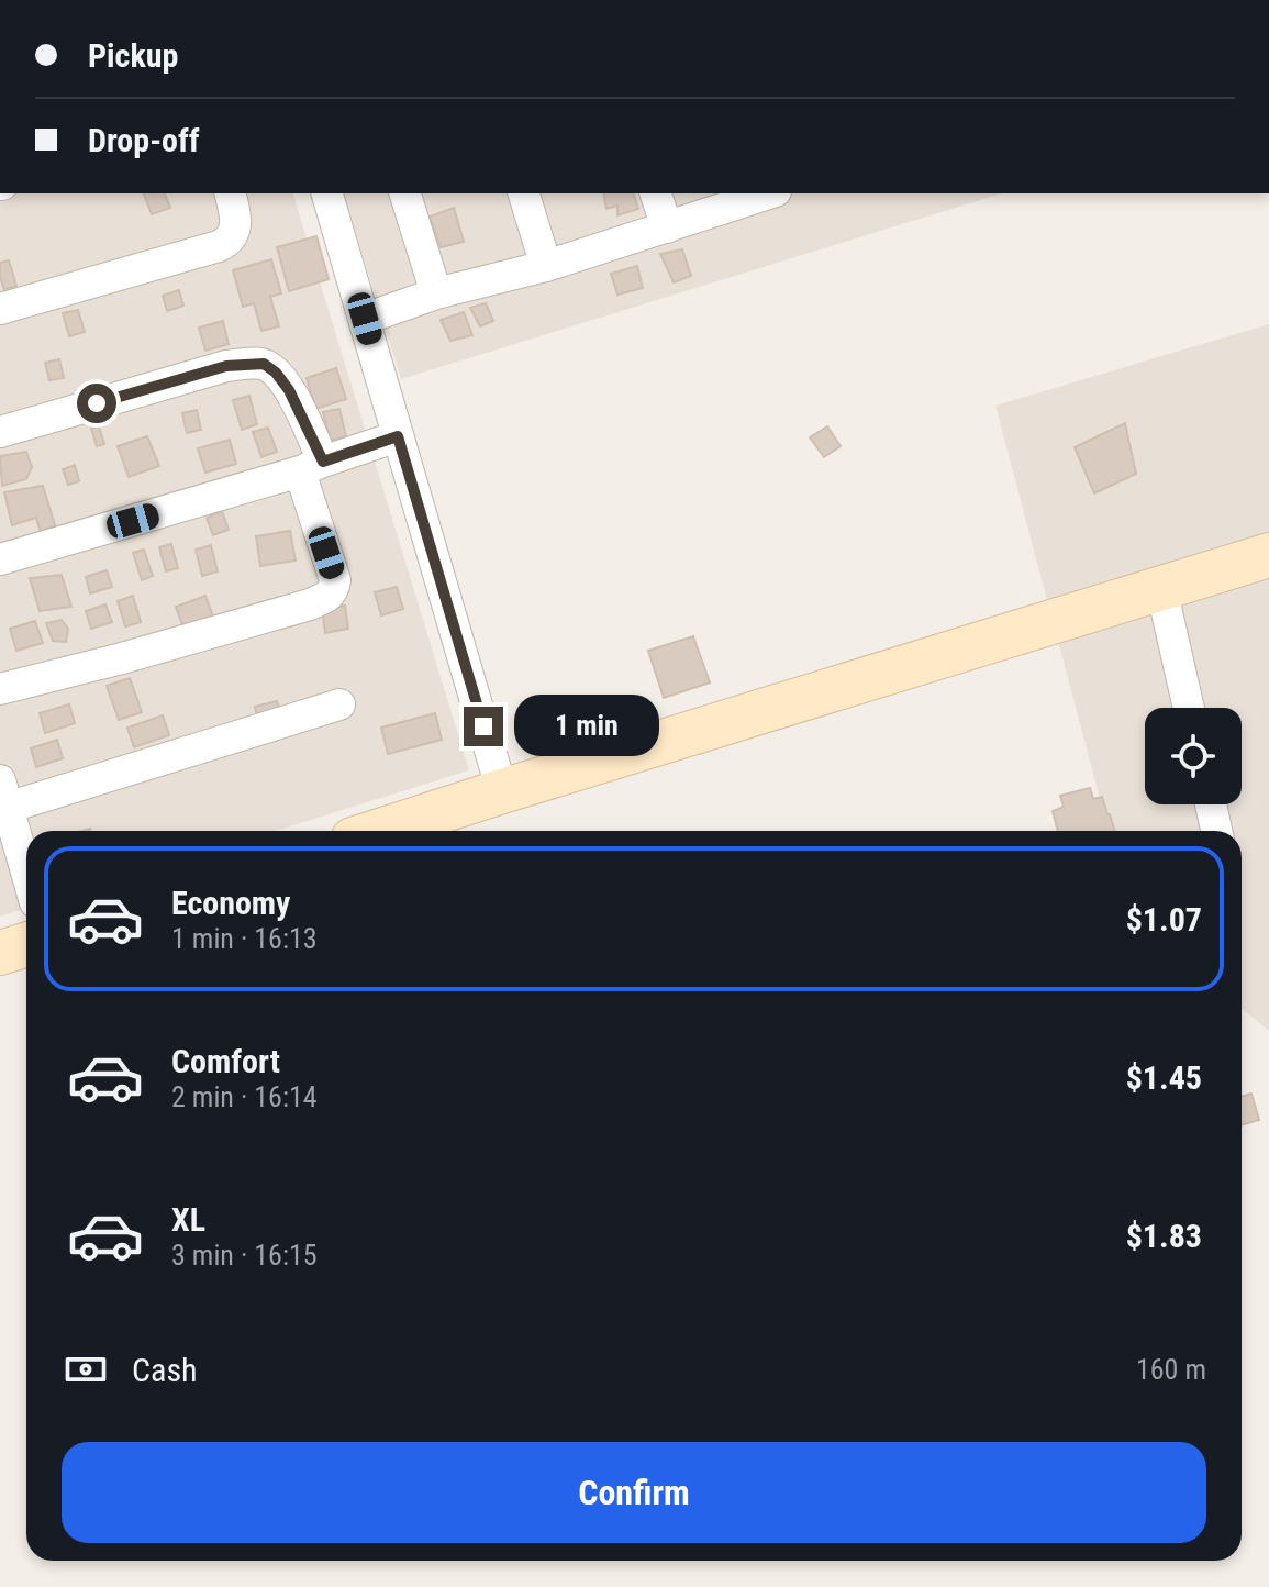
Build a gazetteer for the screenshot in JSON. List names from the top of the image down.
{
  "page": {
    "banner": ["Pickup", "Drop-off"],
    "bubble": "1 min",
    "list": [
      {
        "name": "Economy",
        "note": "1 min · 16:13",
        "value": "$1.07"
      },
      {
        "name": "Comfort",
        "note": "2 min · 16:14",
        "value": "$1.45"
      },
      {
        "name": "XL",
        "note": "3 min · 16:15",
        "value": "$1.83"
      }
    ],
    "pay": ["Cash", "160 m"],
    "buttons": "Confirm"
  }
}
